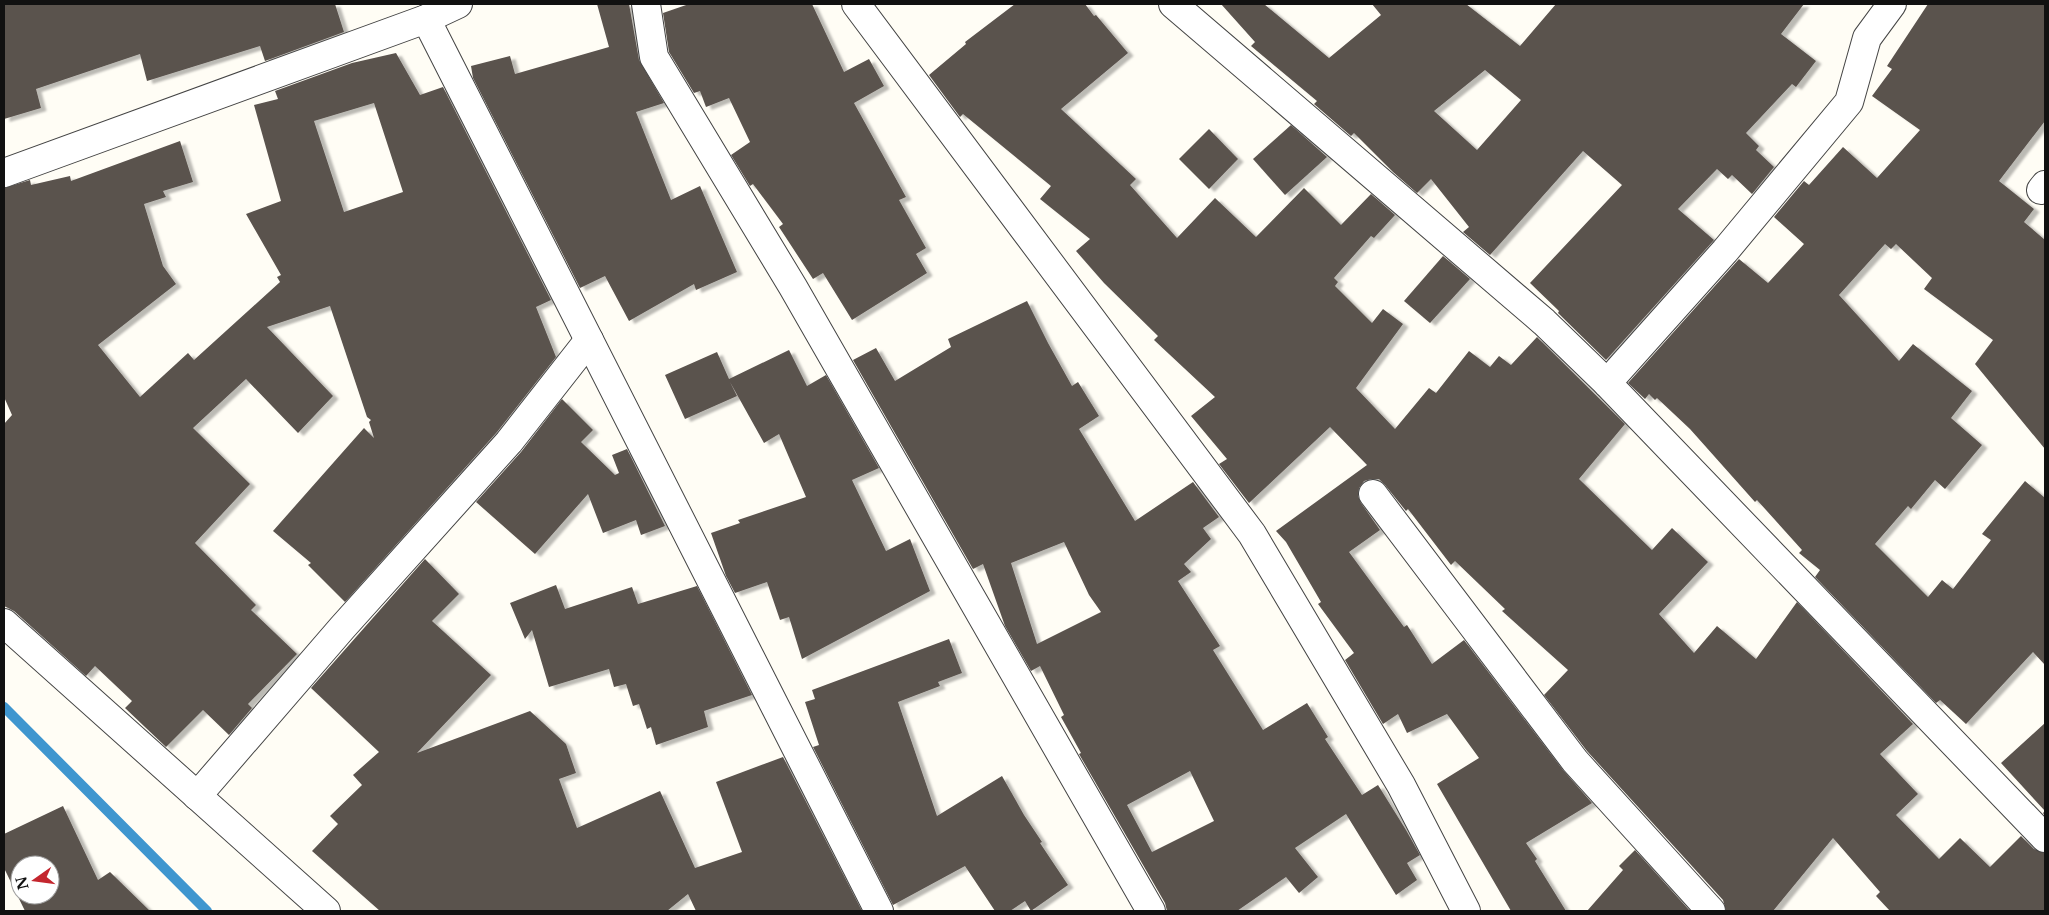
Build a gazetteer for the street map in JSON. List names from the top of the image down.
{
  "north": "left"
}
